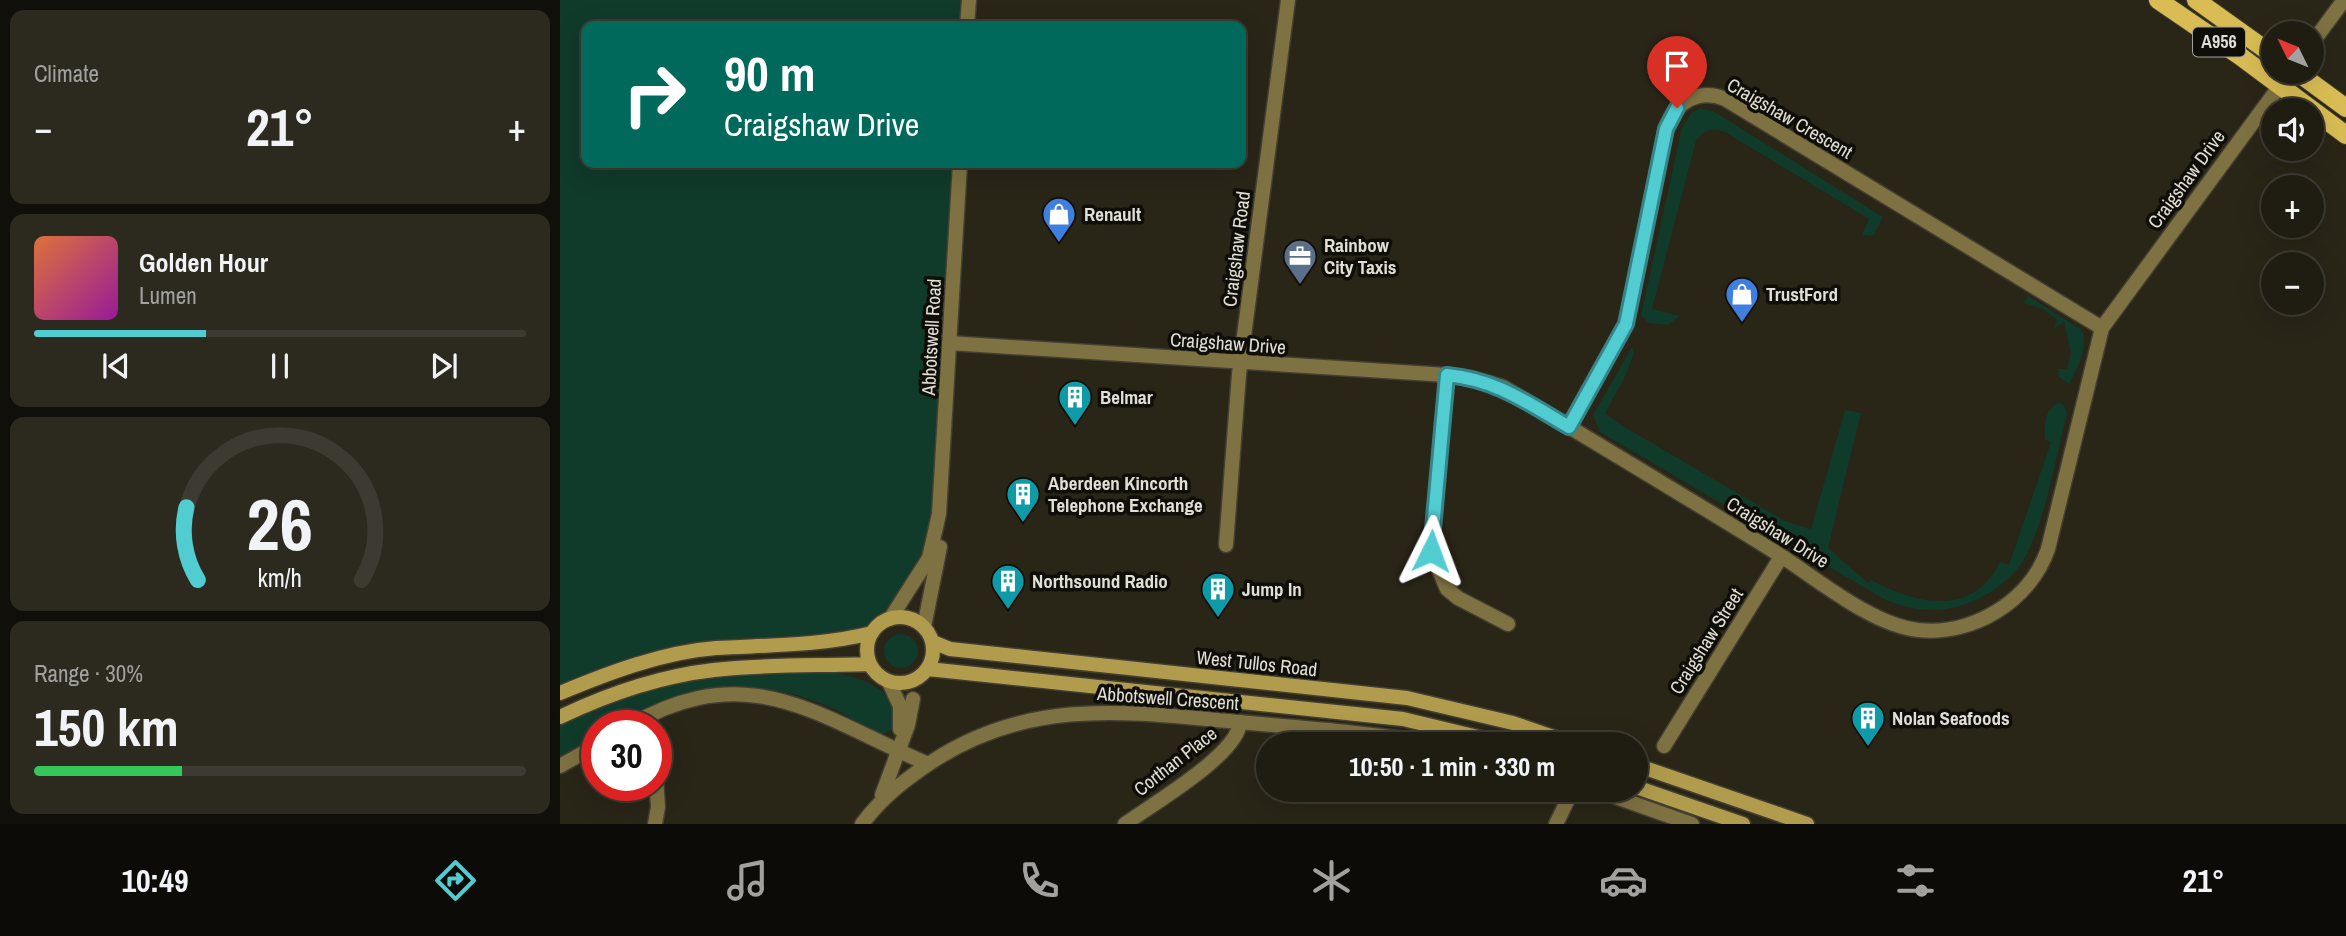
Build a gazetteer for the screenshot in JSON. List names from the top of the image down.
{
  "streets": {
    "main road": ["A956", "West Tullos Road"],
    "street": [
      "Craigshaw Crescent",
      "Craigshaw Drive",
      "Craigshaw Road",
      "Abbotswell Road",
      "Craigshaw Street",
      "Abbotswell Crescent",
      "Corthan Place"
    ]
  },
  "crossings": [
    ["Craigshaw Crescent", "Craigshaw Drive"],
    ["Craigshaw Drive", "Craigshaw Road"],
    ["Craigshaw Drive", "Abbotswell Road"],
    ["Craigshaw Drive", "Craigshaw Street"],
    ["West Tullos Road", "Abbotswell Crescent"],
    ["Abbotswell Crescent", "Corthan Place"]
  ],
  "places": {
    "shop": ["Renault", "TrustFord"],
    "office": ["Rainbow City Taxis"],
    "building": [
      "Belmar",
      "Aberdeen Kincorth Telephone Exchange",
      "Northsound Radio",
      "Jump In",
      "Nolan Seafoods"
    ]
  },
  "north": "top left",
  "page": {
    "tile": [
      "Climate",
      ["Range · 30%", "150 km"]
    ],
    "map_buttons": ["+", "−"],
    "turn": ["90 m", "Craigshaw Drive"],
    "heat": ["−", "21°", "+"],
    "song": ["Golden Hour", "Lumen"],
    "limit": "30",
    "trip": "10:50 · 1 min · 330 m",
    "tabs": ["10:49", "21°"],
    "gauge": ["26", "km/h"]
  }
}
